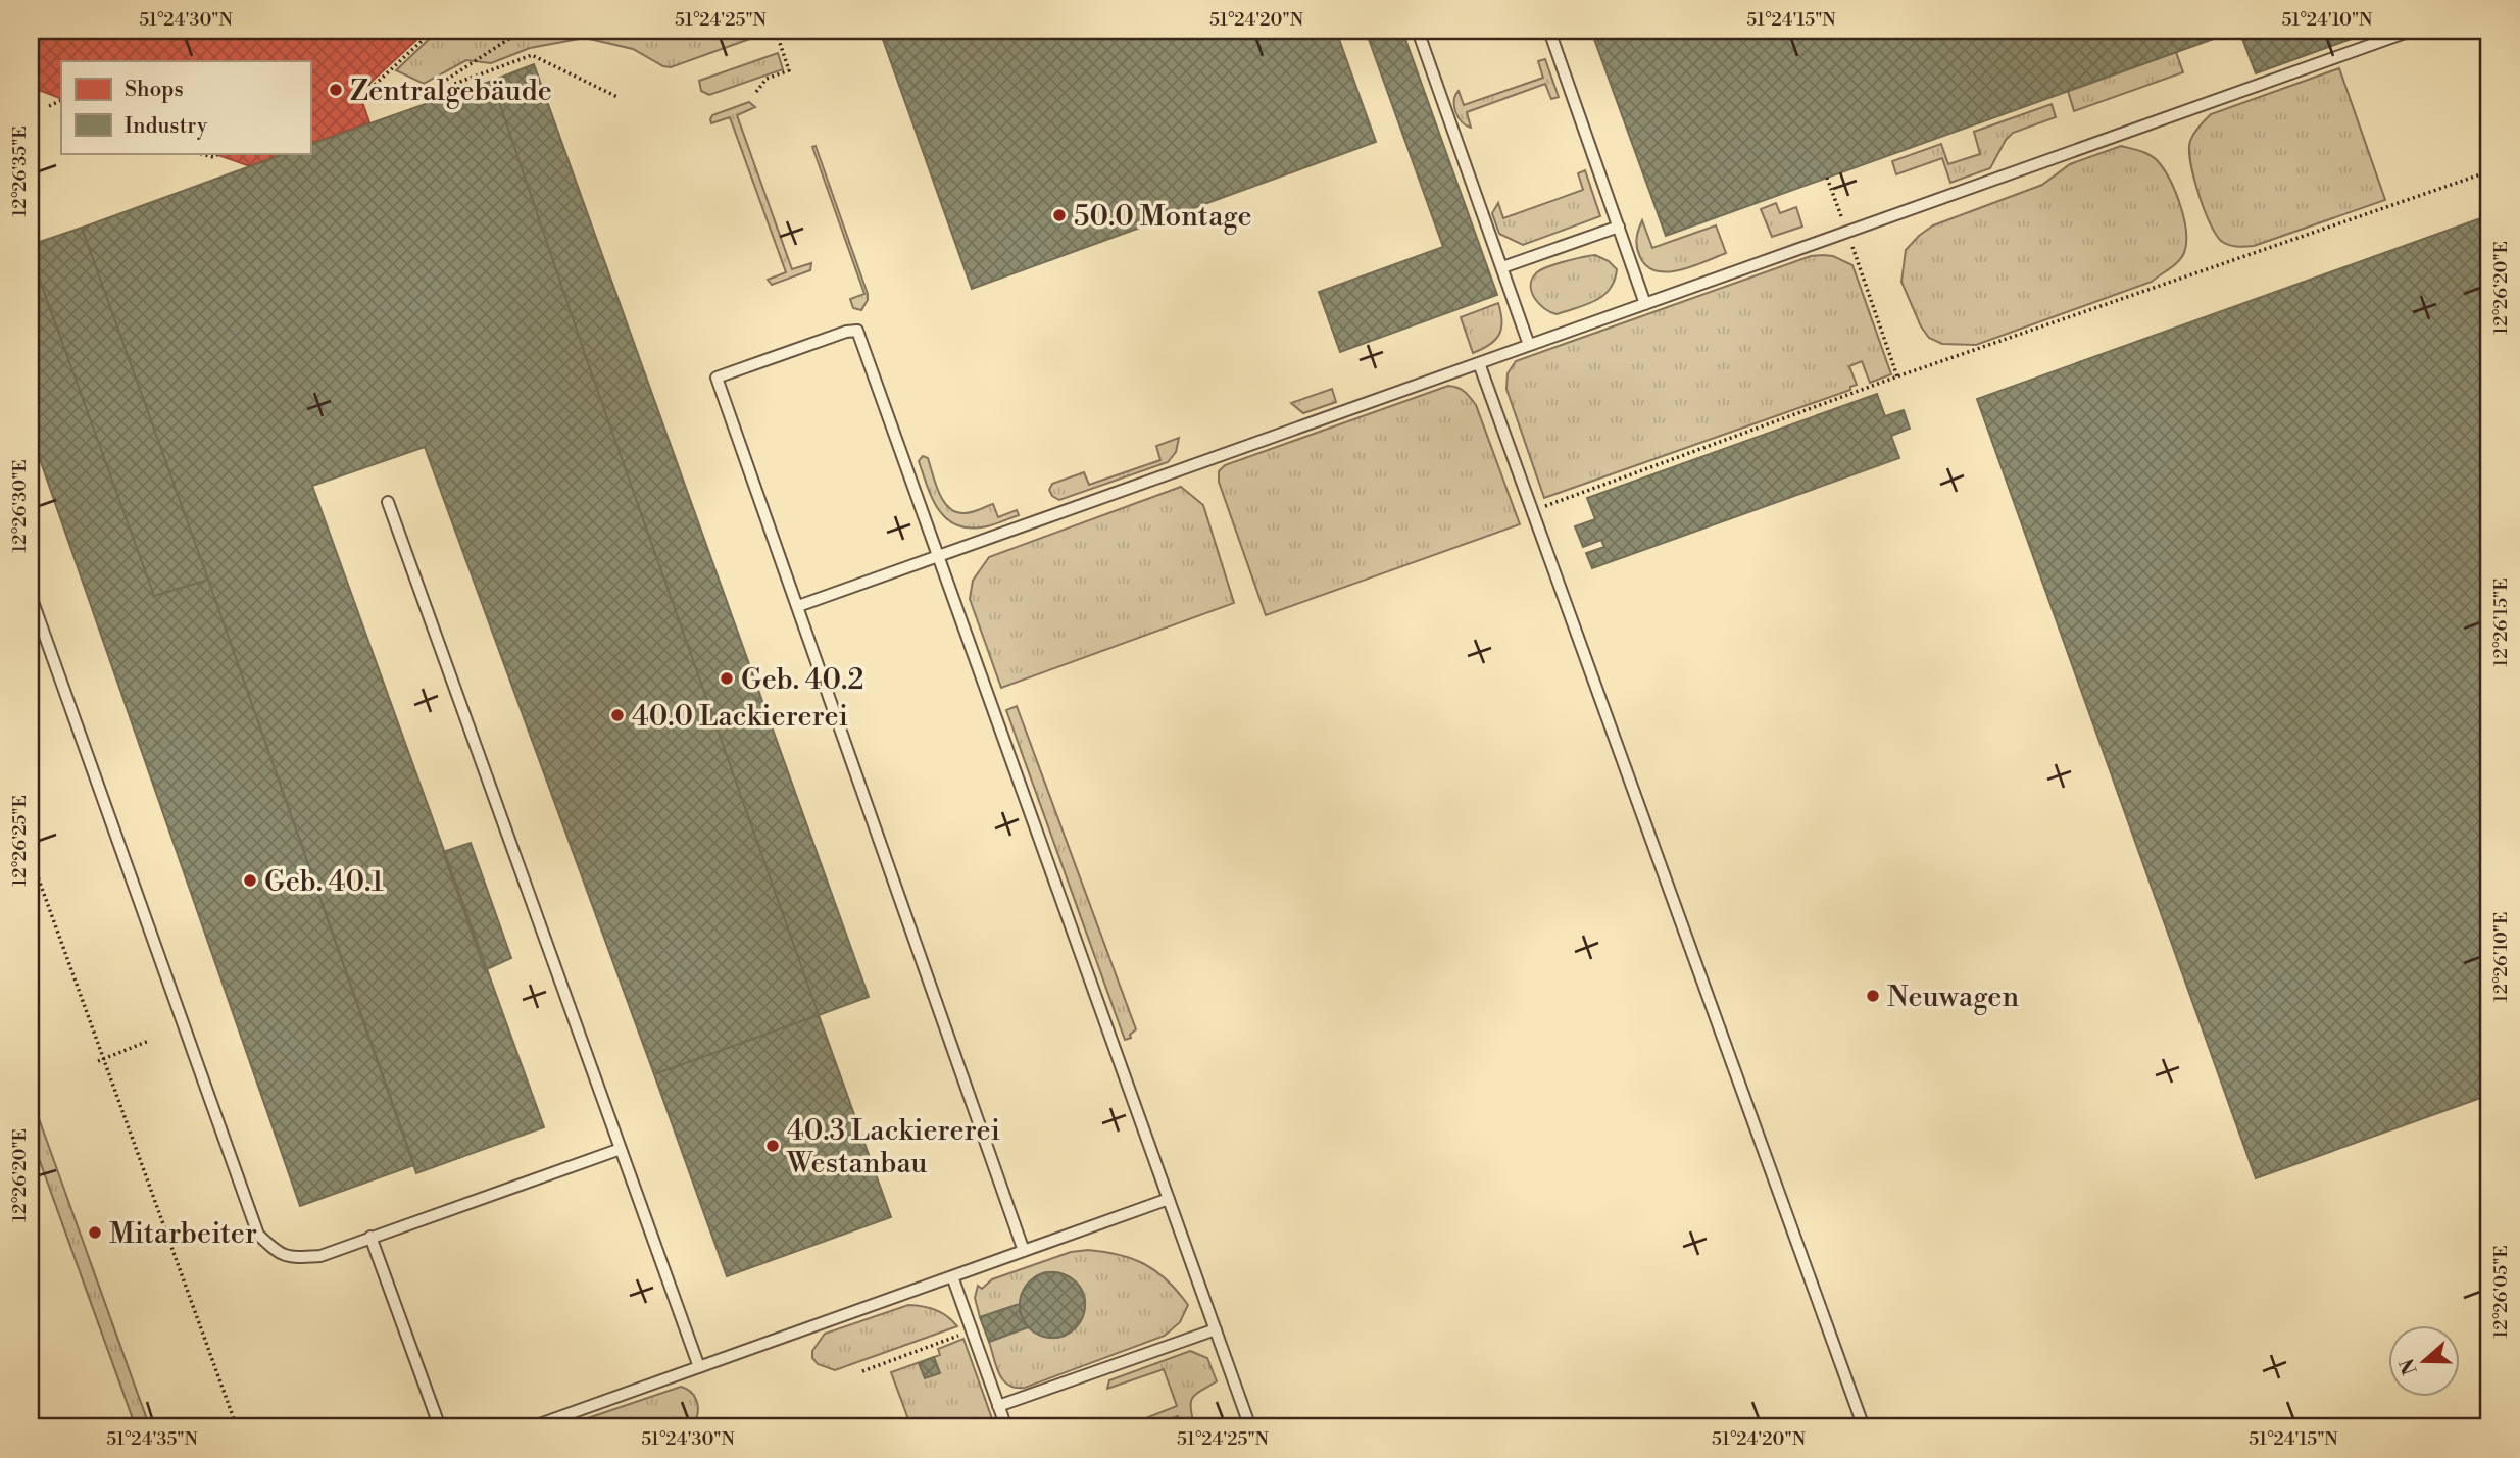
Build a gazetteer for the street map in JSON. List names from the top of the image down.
{
  "places": [
    "Zentralgebäude",
    "50.0 Montage",
    "Geb. 40.2",
    "40.0 Lackiererei",
    "Geb. 40.1",
    "Neuwagen",
    "40.3 Lackiererei Westanbau",
    "Mitarbeiter"
  ],
  "legend": ["Shops", "Industry"],
  "north": "left",
  "coordinates": [
    "51°24'30\"N",
    "51°24'25\"N",
    "51°24'20\"N",
    "51°24'15\"N",
    "51°24'10\"N",
    "12°26'35\"E",
    "12°26'20\"E",
    "12°26'30\"E",
    "12°26'15\"E",
    "12°26'25\"E",
    "12°26'10\"E",
    "12°26'05\"E",
    "51°24'35\"N"
  ]
}
